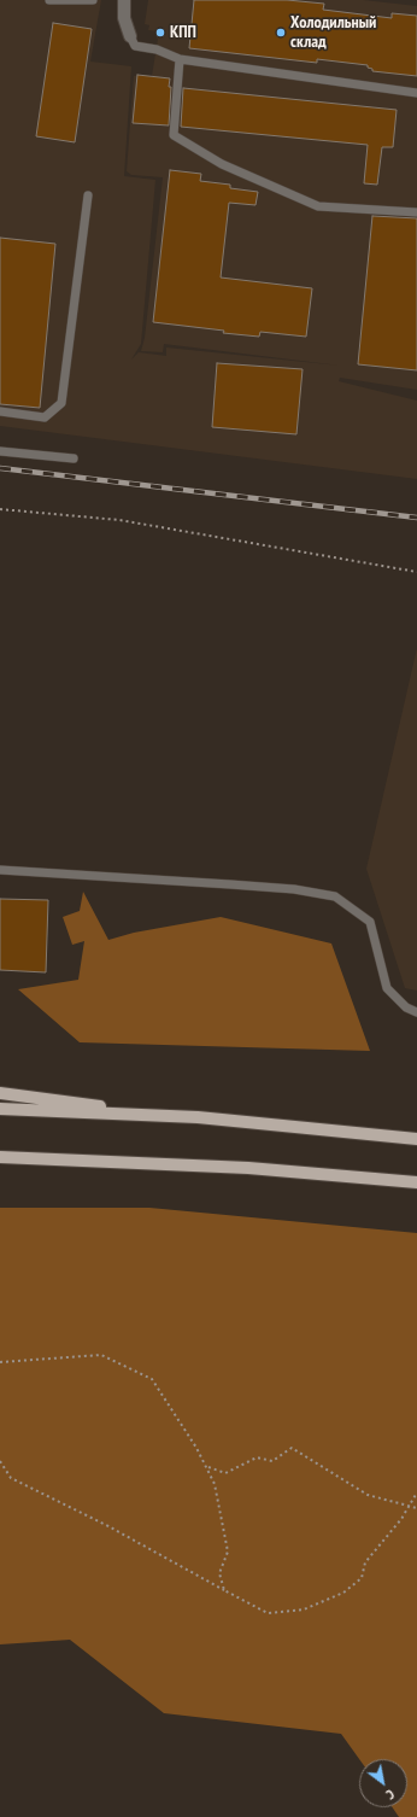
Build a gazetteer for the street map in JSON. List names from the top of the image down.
{
  "places": ["КПП", "Холодильный склад"],
  "north": "bottom right"
}
